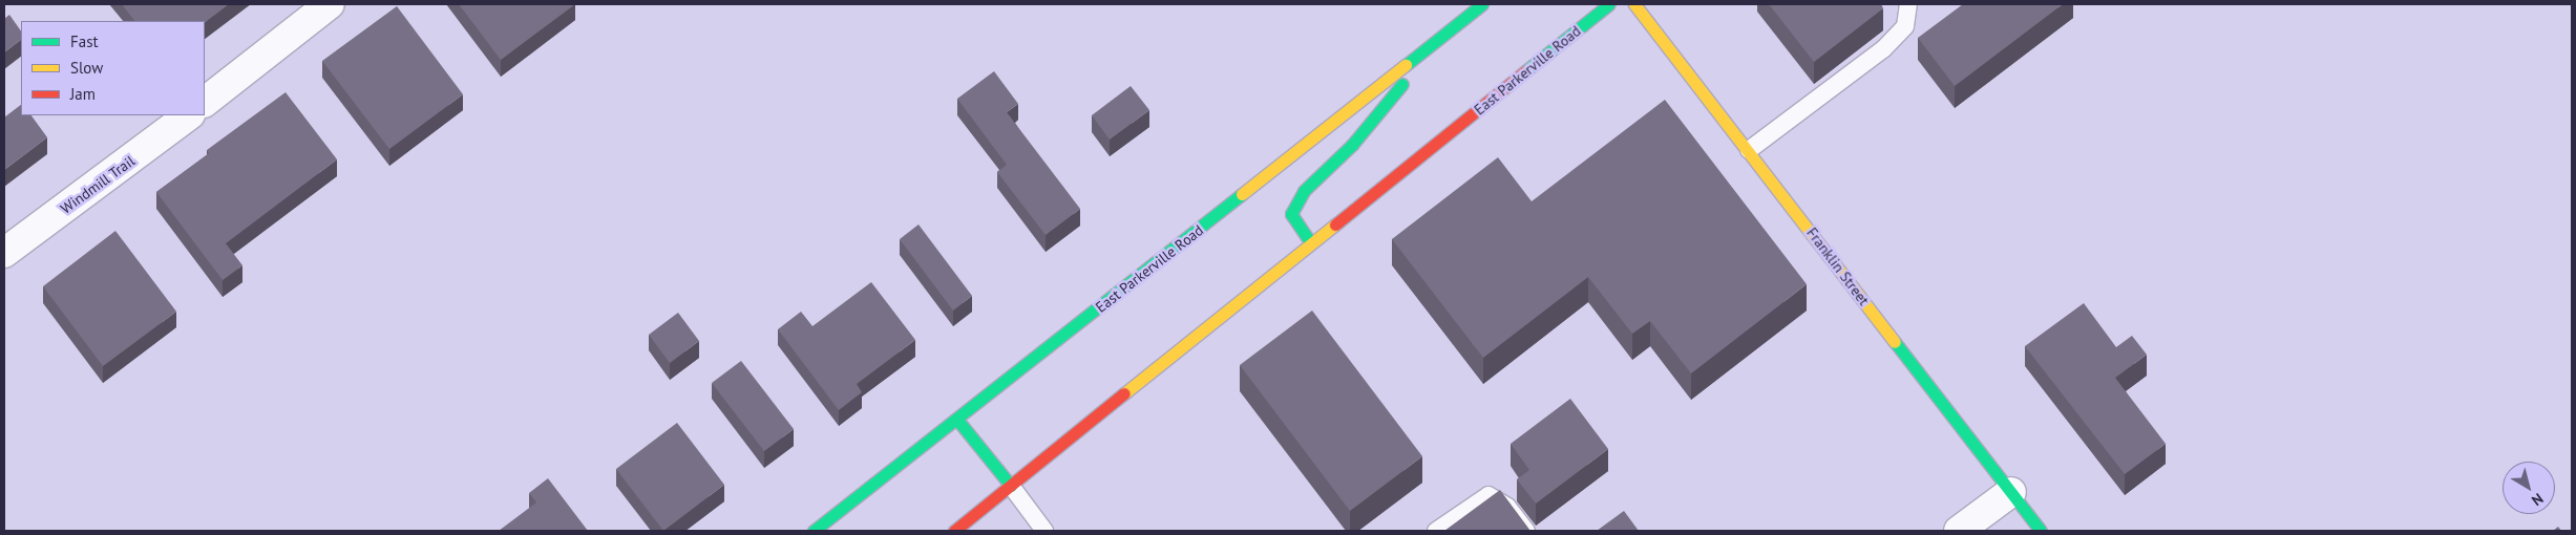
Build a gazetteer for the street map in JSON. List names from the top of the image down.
{
  "streets": {
    "main road": ["East Parkerville Road", "Franklin Street"],
    "street": ["Windmill Trail"]
  },
  "legend": ["Fast", "Slow", "Jam"],
  "north": "bottom right"
}
